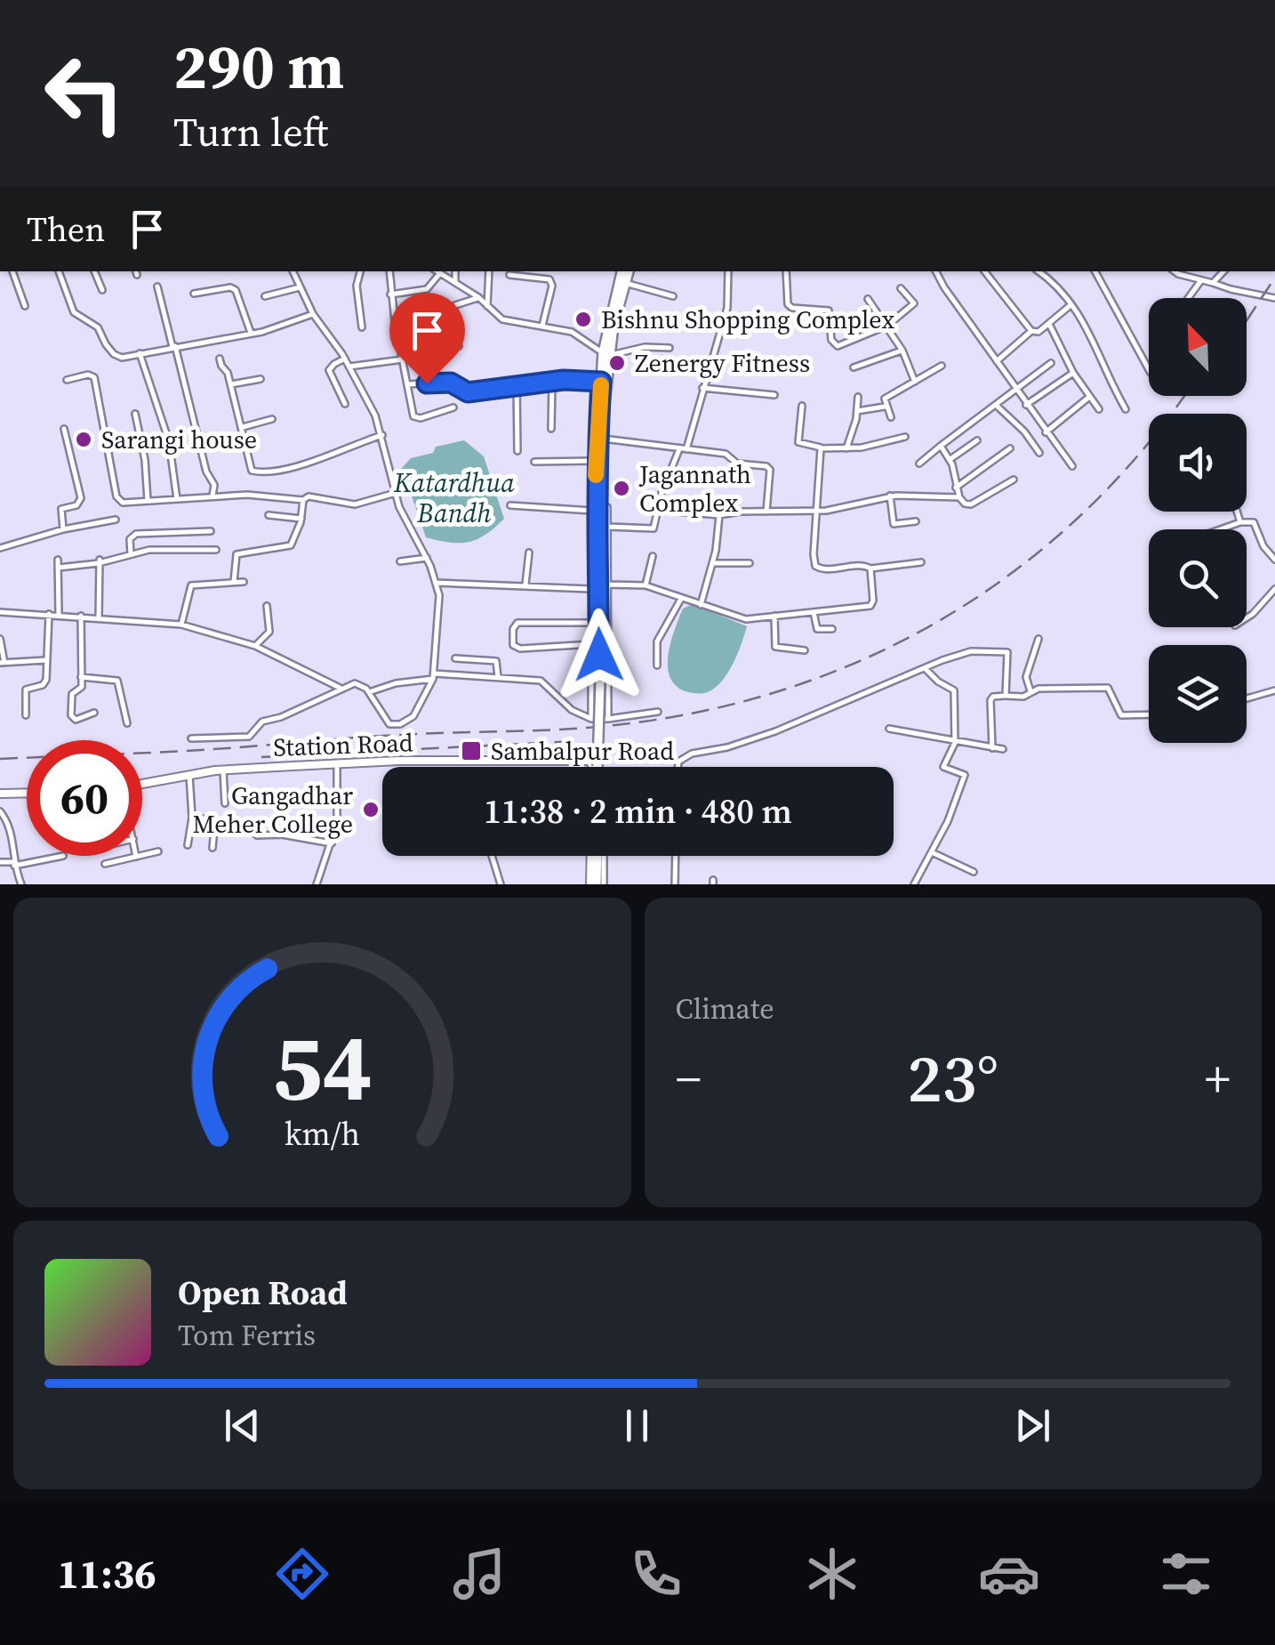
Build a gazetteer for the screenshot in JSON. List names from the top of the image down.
{
  "streets": {
    "street": ["Station Road"]
  },
  "water": ["Katardhua Bandh"],
  "places": {
    "other": [
      "Bishnu Shopping Complex",
      "Zenergy Fitness",
      "Sarangi house",
      "Jagannath Complex",
      "Gangadhar Meher College"
    ],
    "transit": ["Sambalpur Road"]
  },
  "north": "top left",
  "page": {
    "turn": ["290 m", "Turn left"],
    "then": "Then",
    "limit": "60",
    "trip": "11:38 · 2 min · 480 m",
    "tile": "Climate",
    "heat": ["−", "23°", "+"],
    "song": ["Open Road", "Tom Ferris"],
    "tabs": "11:36",
    "gauge": ["54", "km/h"]
  }
}
